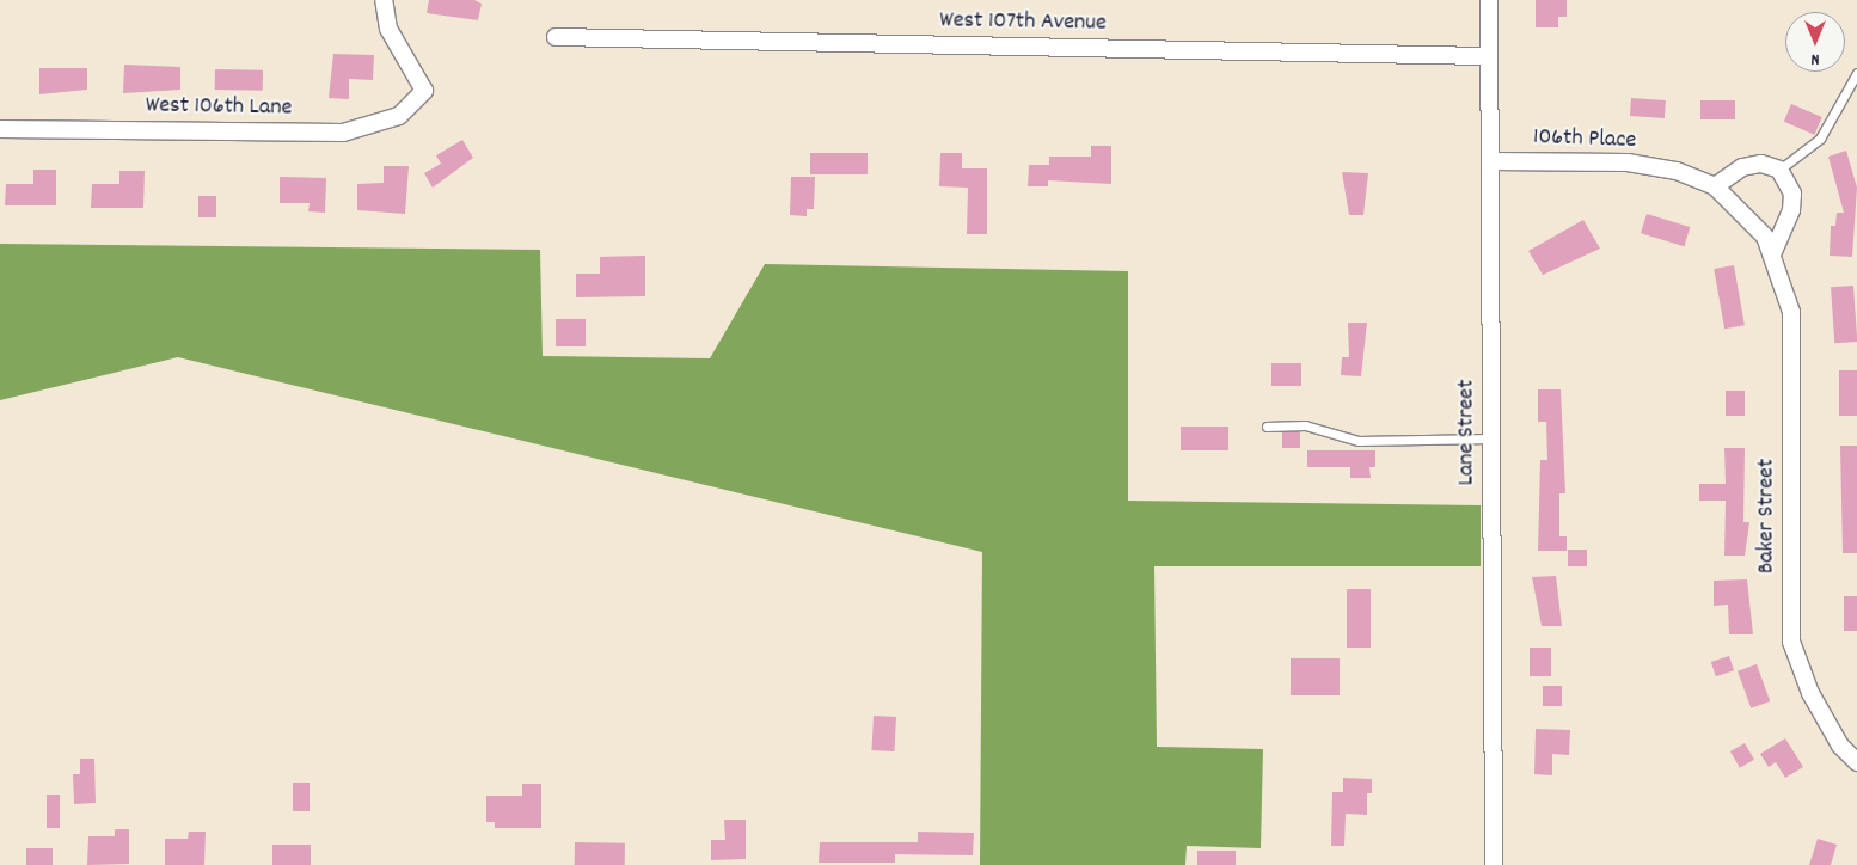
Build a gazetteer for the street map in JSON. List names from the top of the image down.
{
  "streets": {
    "street": [
      "West 107th Avenue",
      "West 106th Lane",
      "106th Place",
      "Lane Street",
      "Baker Street"
    ]
  },
  "crossings": [
    ["West 107th Avenue", "Lane Street"],
    ["106th Place", "Lane Street"],
    ["106th Place", "Baker Street"]
  ],
  "north": "bottom"
}
